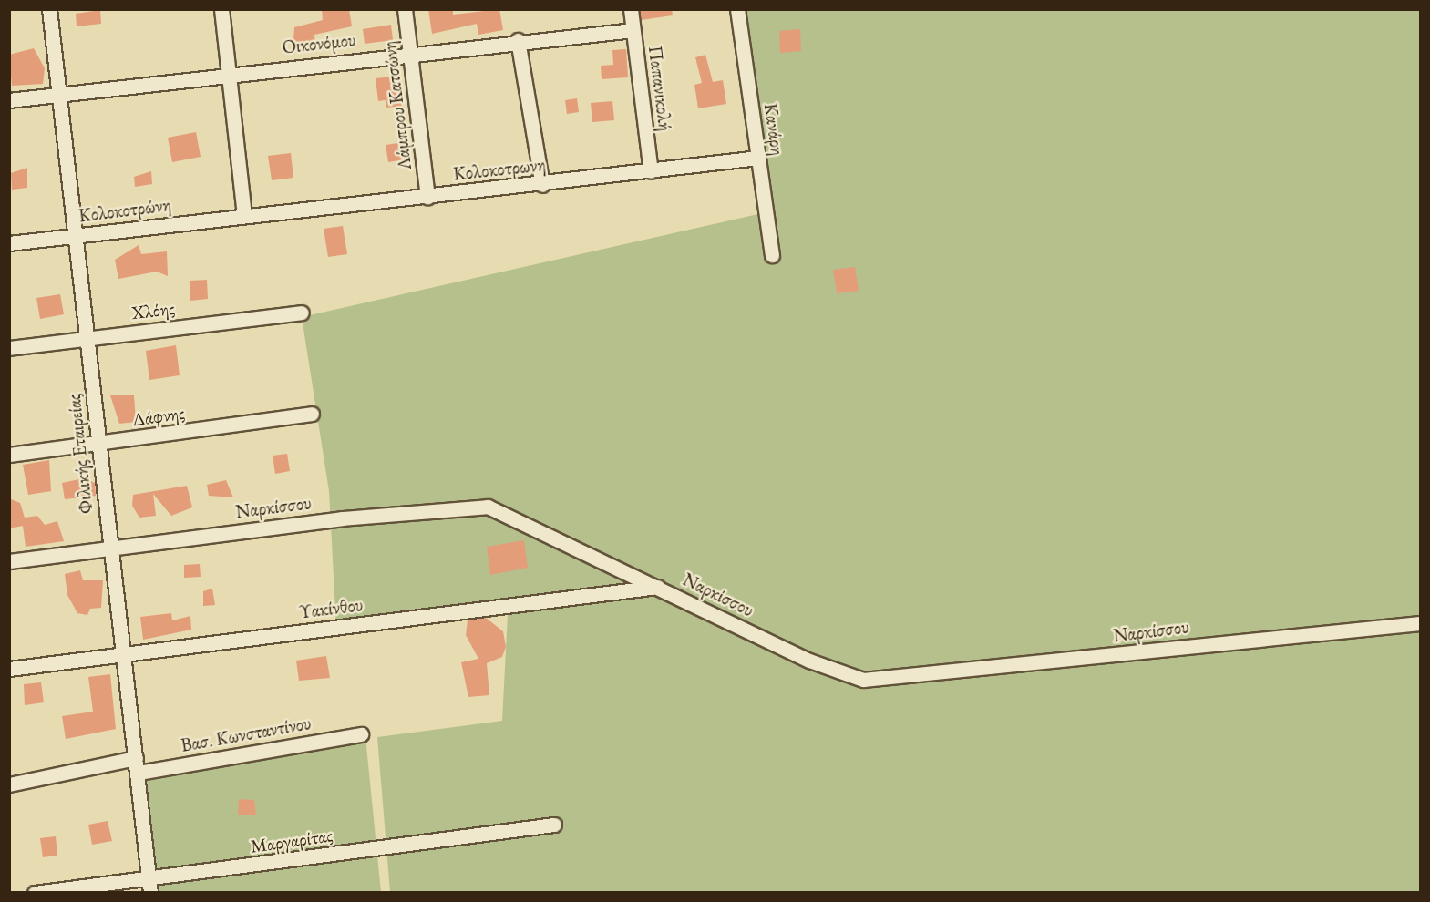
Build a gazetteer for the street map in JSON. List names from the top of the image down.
{
  "streets": {
    "street": [
      "Οικονόμου",
      "Παπανικολή",
      "Λάμπρου Κατσώνη",
      "Κανάρη",
      "Κολοκοτρωνη",
      "Κολοκοτρώνη",
      "Χλόης",
      "Δάφνης",
      "Φιλικής Εταιρείας",
      "Ναρκίσσου",
      "Υακίνθου",
      "Βασ. Κωνσταντίνου",
      "Μαργαρίτας"
    ]
  },
  "crossings": [
    ["Οικονόμου", "Παπανικολή"],
    ["Οικονόμου", "Λάμπρου Κατσώνη"],
    ["Οικονόμου", "Φιλικής Εταιρείας"],
    ["Παπανικολή", "Κολοκοτρωνη"],
    ["Λάμπρου Κατσώνη", "Κολοκοτρωνη"],
    ["Κανάρη", "Κολοκοτρωνη"],
    ["Κολοκοτρωνη", "Κολοκοτρώνη"],
    ["Κολοκοτρώνη", "Φιλικής Εταιρείας"],
    ["Χλόης", "Φιλικής Εταιρείας"],
    ["Δάφνης", "Φιλικής Εταιρείας"],
    ["Φιλικής Εταιρείας", "Ναρκίσσου"],
    ["Φιλικής Εταιρείας", "Υακίνθου"],
    ["Φιλικής Εταιρείας", "Βασ. Κωνσταντίνου"],
    ["Φιλικής Εταιρείας", "Μαργαρίτας"],
    ["Ναρκίσσου", "Υακίνθου"]
  ]
}
